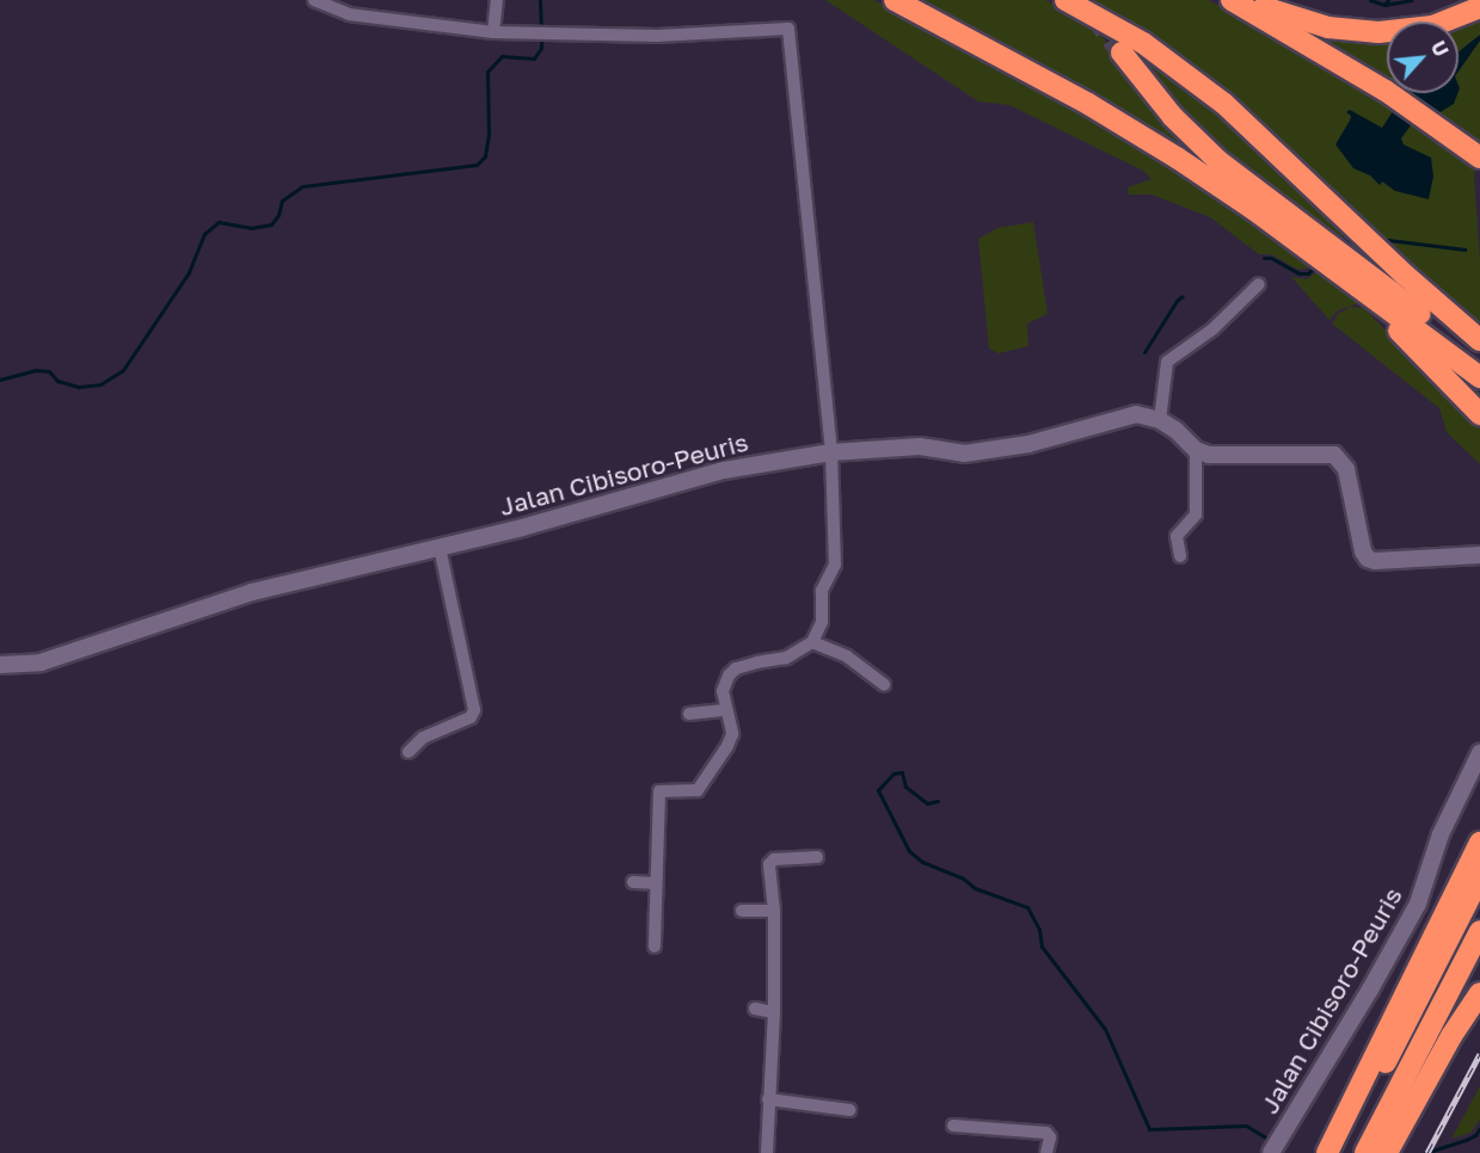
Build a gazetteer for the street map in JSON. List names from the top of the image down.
{
  "streets": {
    "street": ["Jalan Cibisoro-Peuris"]
  },
  "north": "top right"
}
